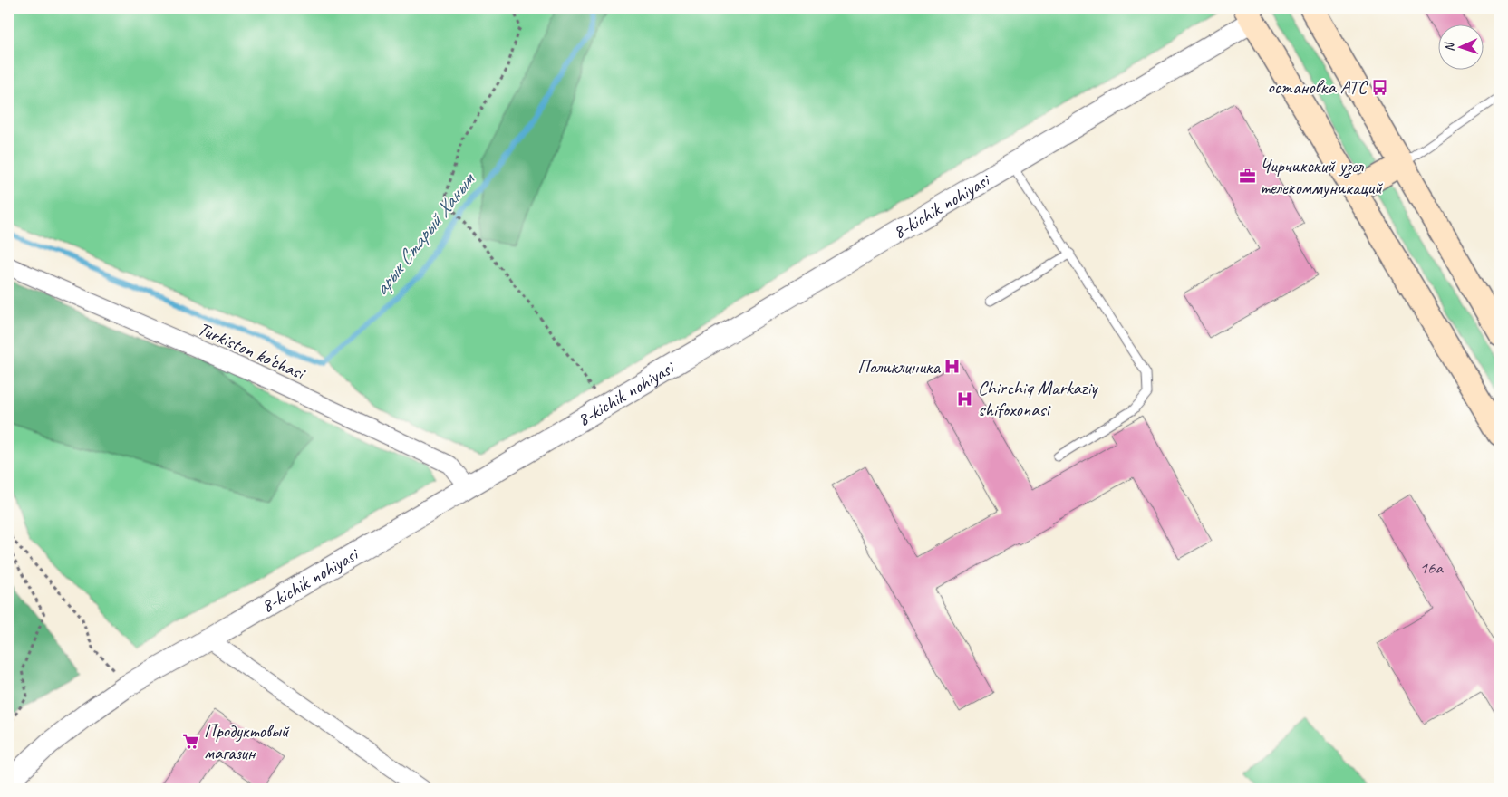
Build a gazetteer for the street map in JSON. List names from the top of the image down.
{
  "streets": {
    "street": ["8-kichik nohiyasi", "Turkiston ko‘chasi"]
  },
  "crossings": [
    ["8-kichik nohiyasi", "Turkiston ko‘chasi"]
  ],
  "water": ["арык Старый Ханым"],
  "places": {
    "bus stop": ["остановка АТС"],
    "office": ["Чирчикский узел телекоммуникаций"],
    "hospital": ["Поликлиника", "Chirchiq Markaziy shifoxonasi"],
    "supermarket": ["Продуктовый магазин"]
  },
  "house_numbers": ["16a"],
  "north": "left"
}
